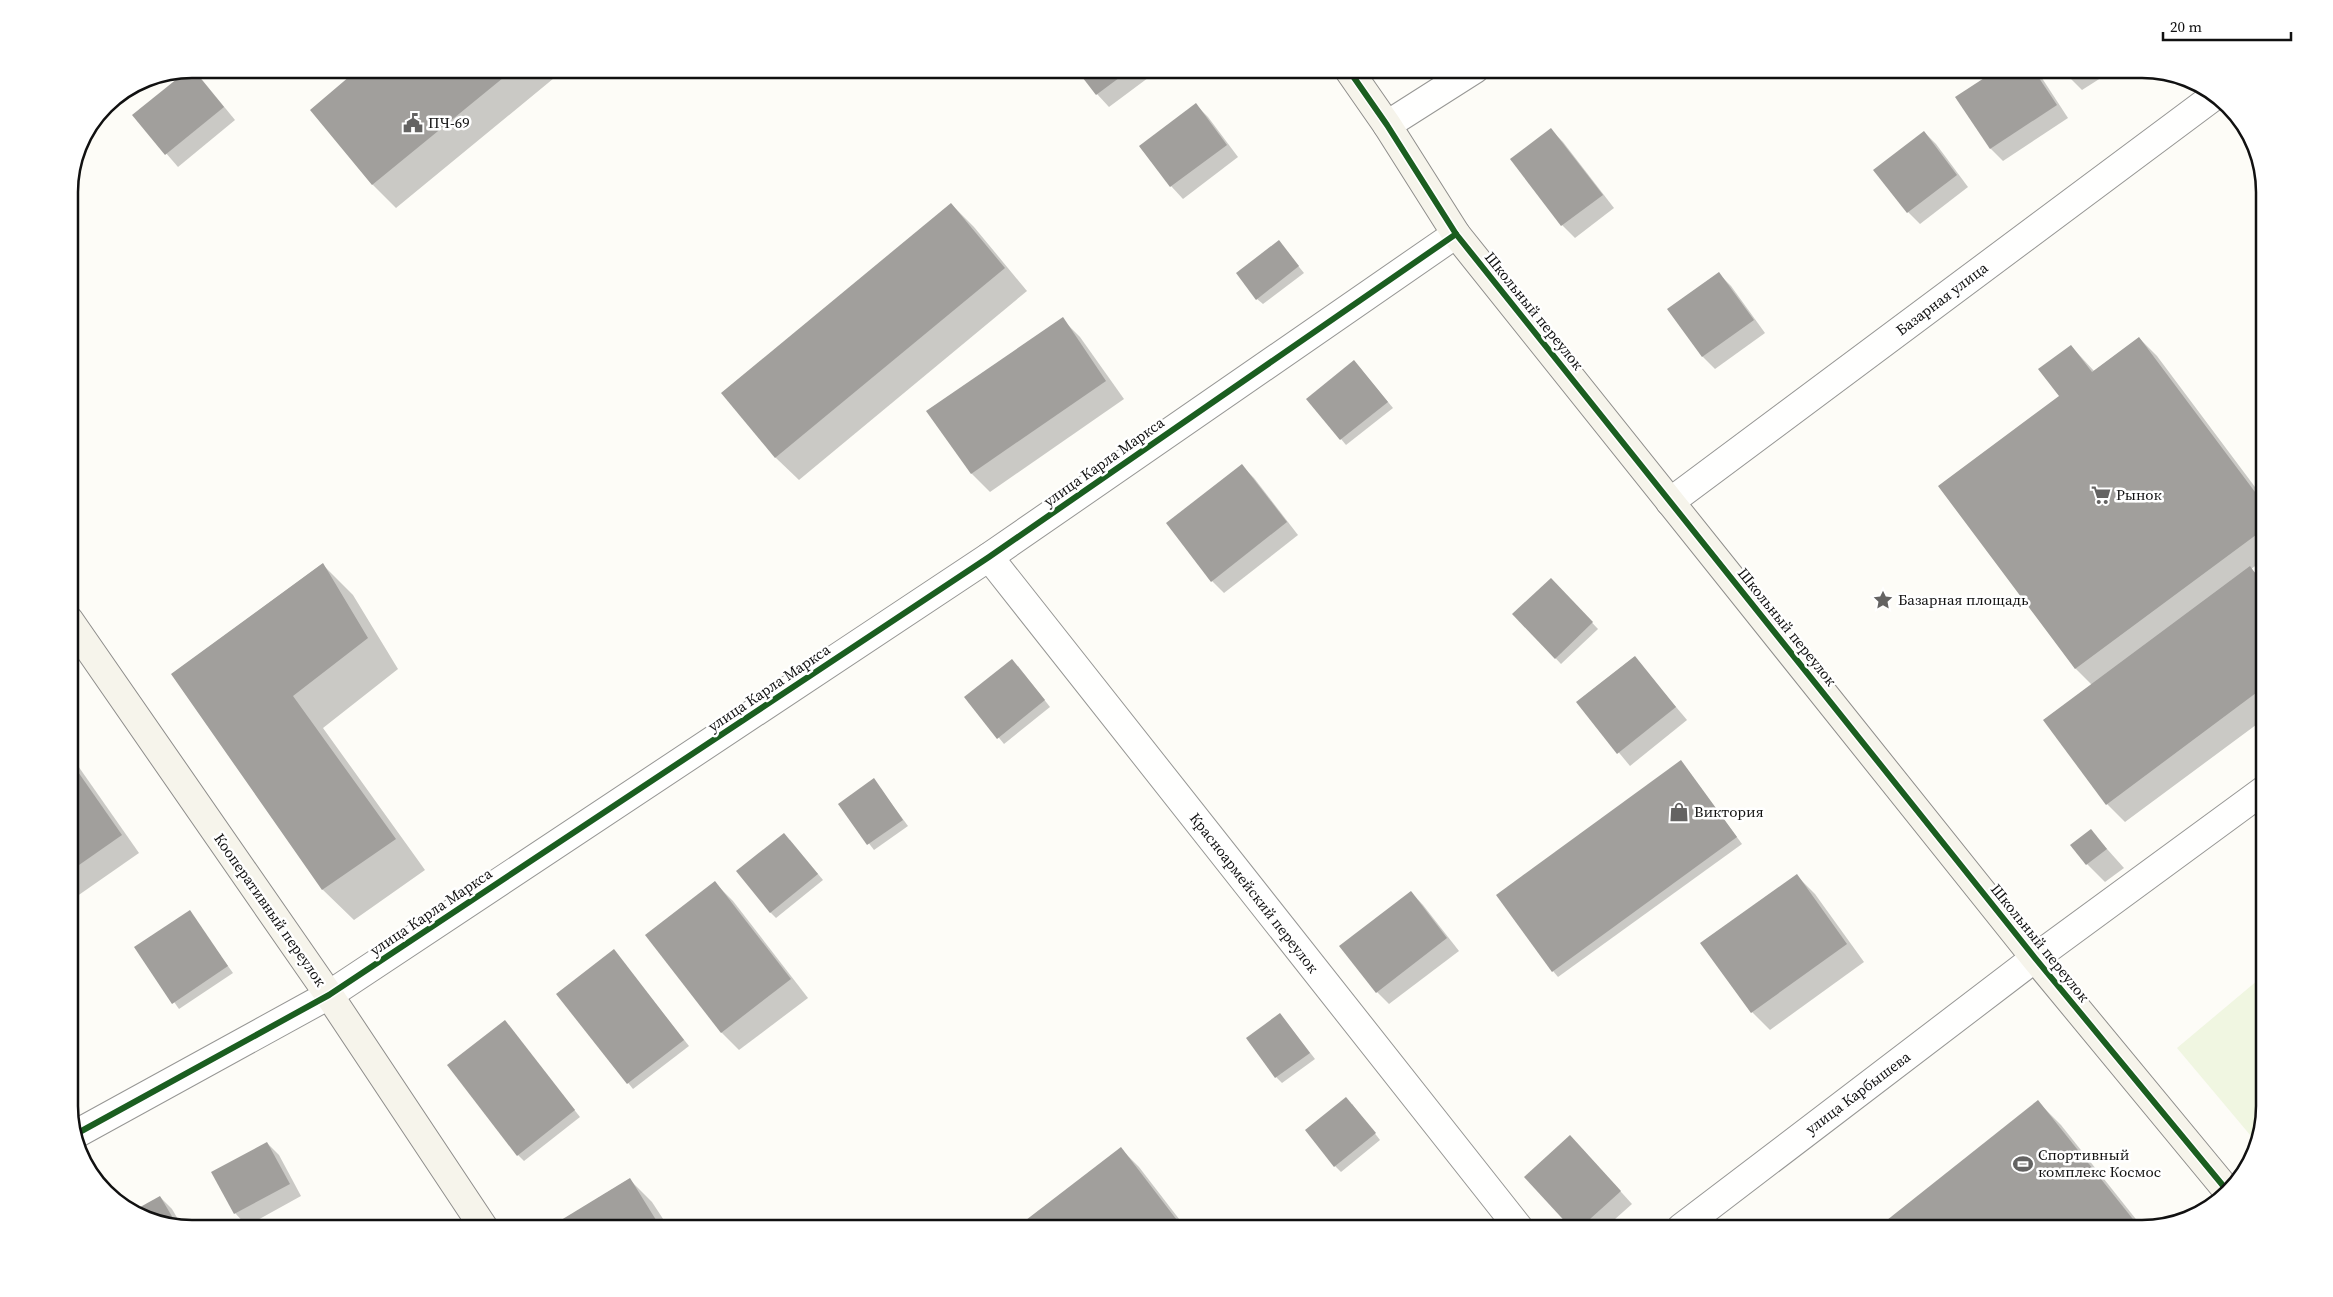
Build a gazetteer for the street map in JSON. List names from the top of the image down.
{
  "streets": {
    "street": [
      "Базарная улица",
      "Школьный переулок",
      "улица Карла Маркса",
      "Красноармейский переулок",
      "Кооперативный переулок",
      "улица Карбышева"
    ]
  },
  "crossings": [
    ["Базарная улица", "Школьный переулок"],
    ["Школьный переулок", "улица Карла Маркса"],
    ["Школьный переулок", "улица Карбышева"],
    ["улица Карла Маркса", "Красноармейский переулок"],
    ["улица Карла Маркса", "Кооперативный переулок"]
  ],
  "places": {
    "public building": ["ПЧ-69"],
    "supermarket": ["Рынок"],
    "place": ["Базарная площадь"],
    "shop": ["Виктория"],
    "sports": ["Спортивный комплекс Космос"]
  },
  "scale_bar": "20 m"
}
